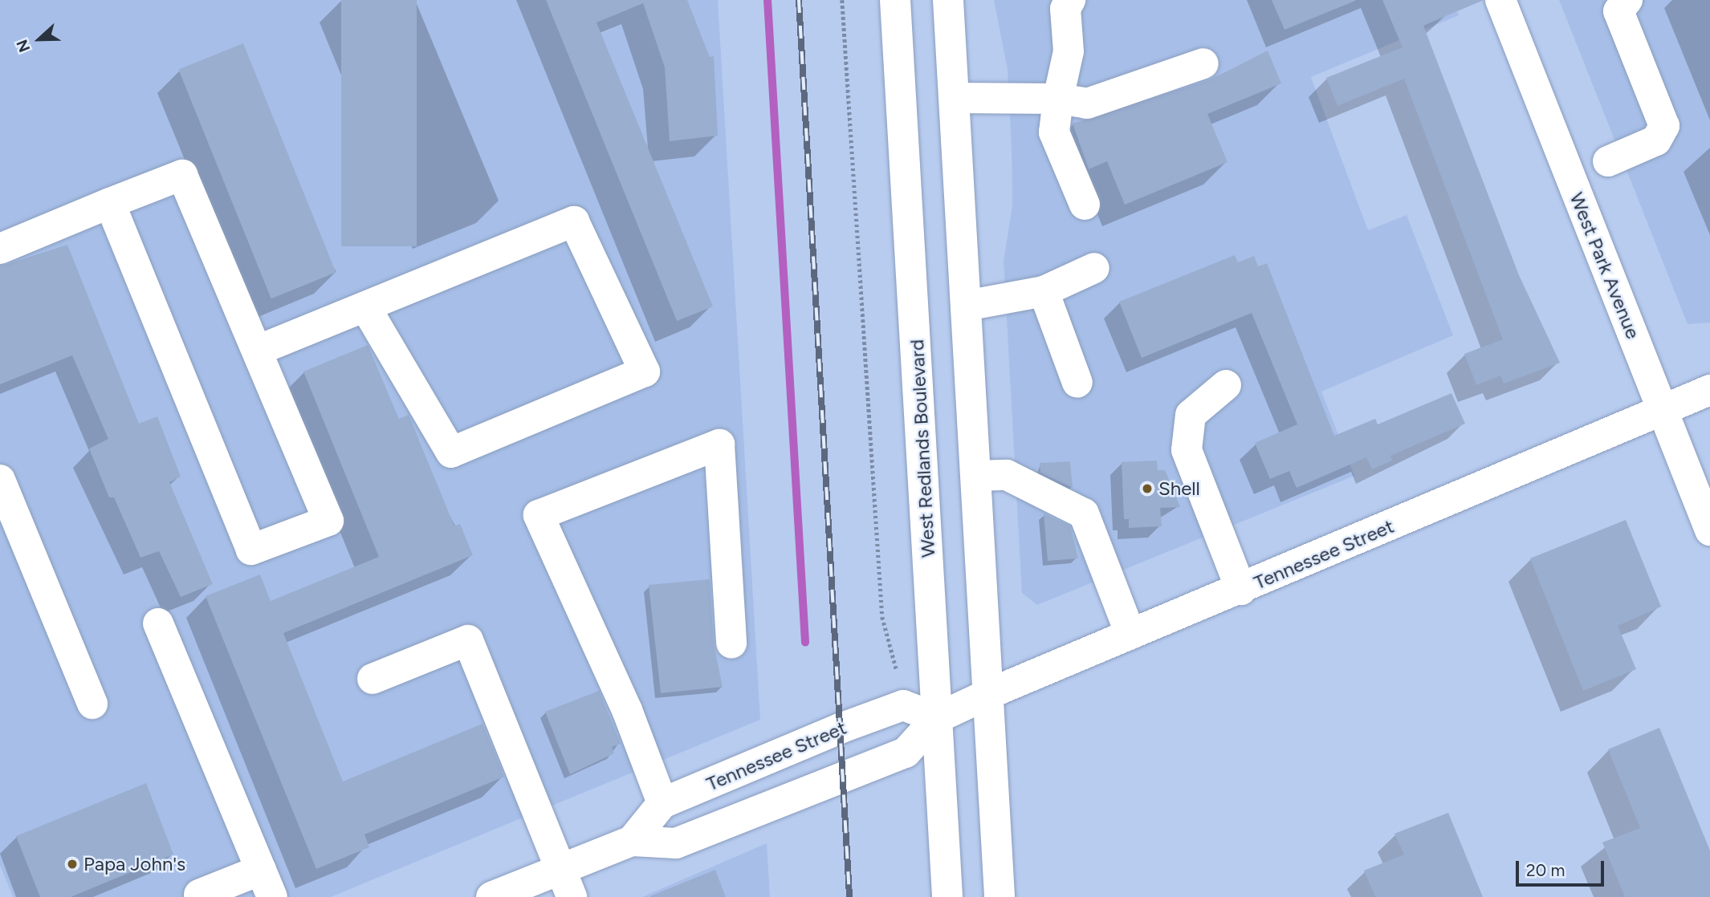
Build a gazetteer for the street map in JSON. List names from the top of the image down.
{
  "streets": {
    "main road": ["West Park Avenue", "West Redlands Boulevard", "Tennessee Street"]
  },
  "crossings": [
    ["West Park Avenue", "Tennessee Street"],
    ["West Redlands Boulevard", "Tennessee Street"]
  ],
  "places": ["Shell", "Papa John's"],
  "scale_bar": "20 m",
  "north": "left"
}
